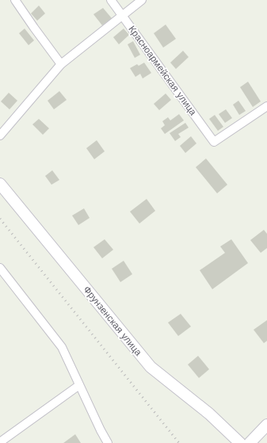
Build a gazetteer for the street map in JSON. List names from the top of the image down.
{
  "streets": {
    "street": ["Красноармейская улица", "Фрунзенская улица"]
  }
}
